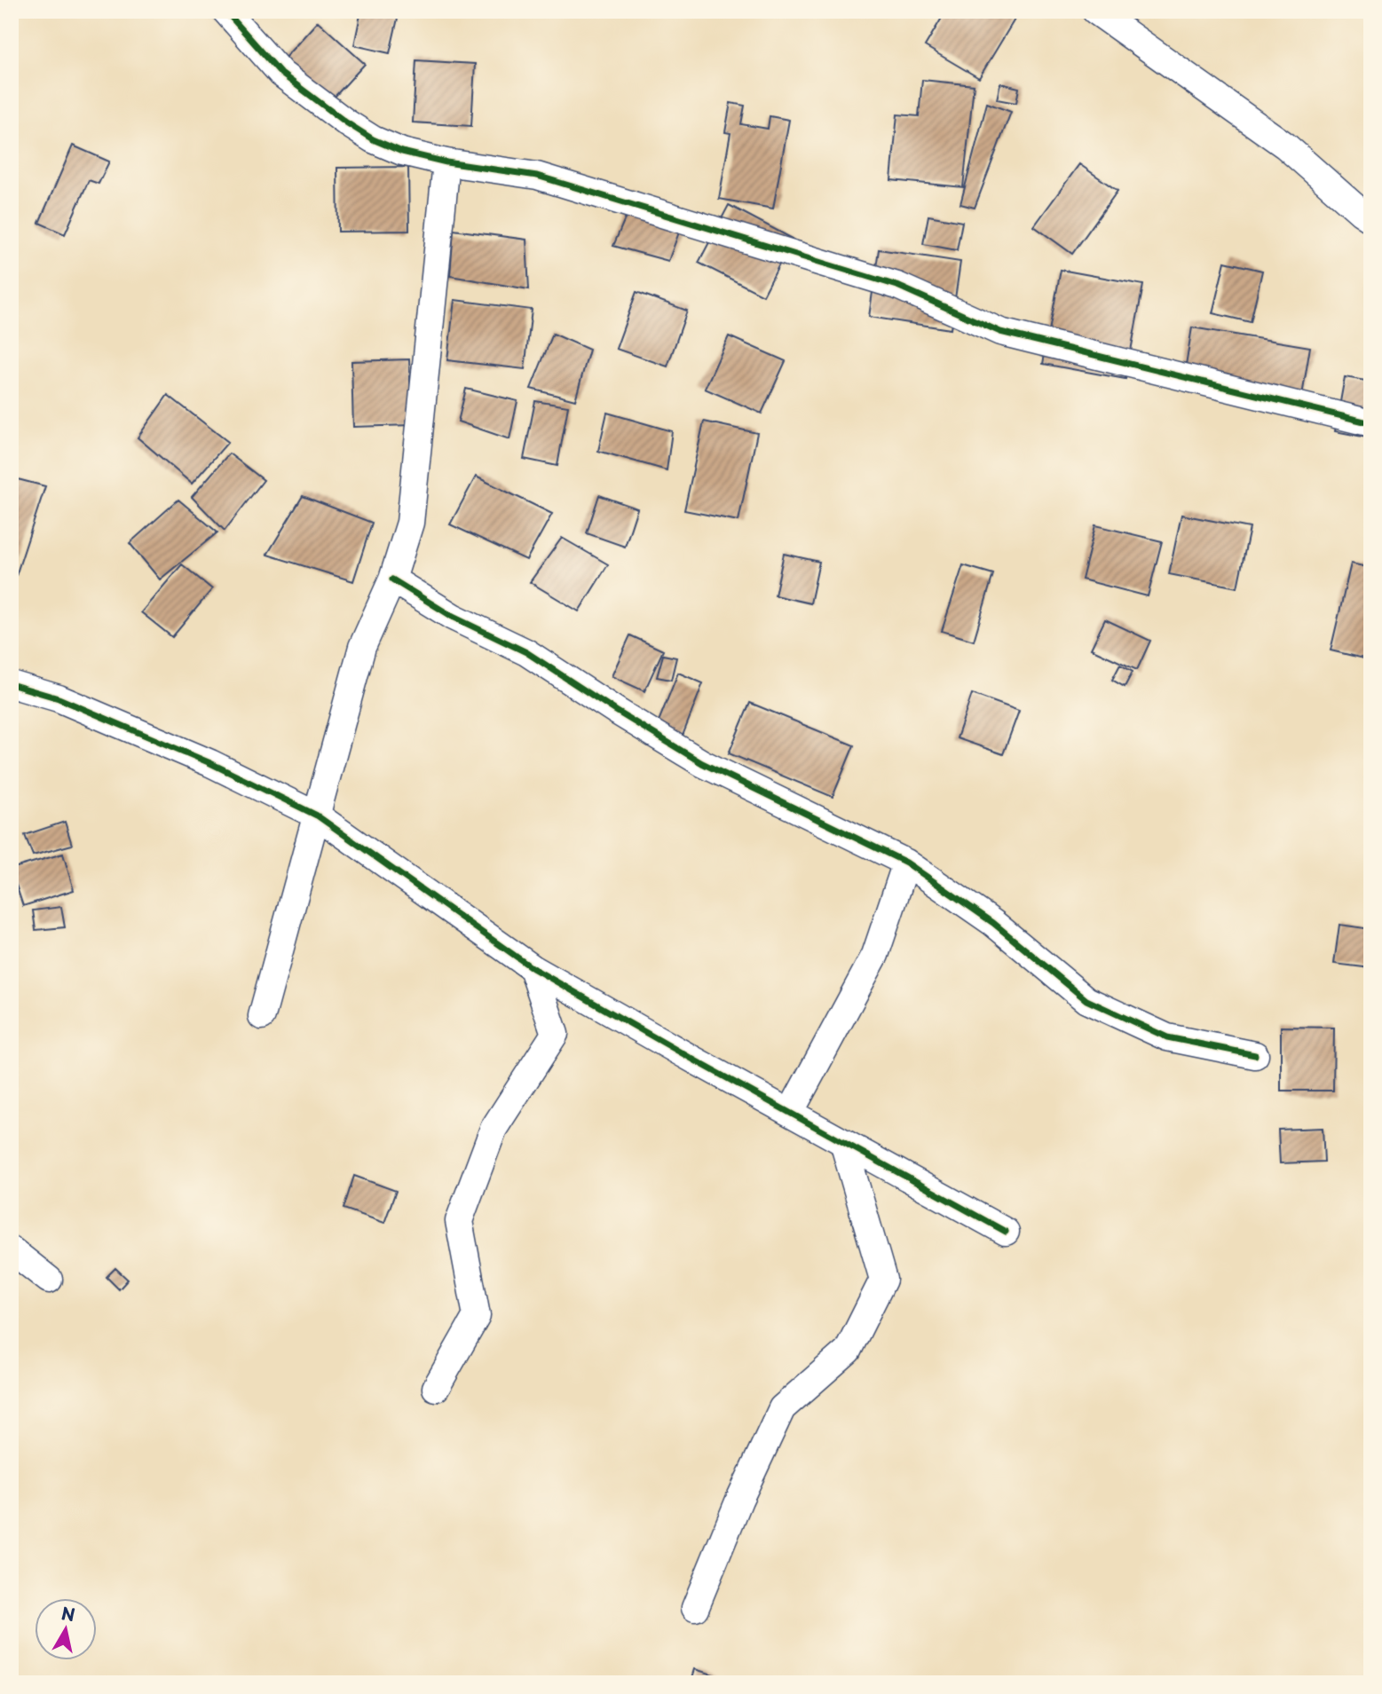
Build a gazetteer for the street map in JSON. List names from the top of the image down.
{
  "north": "top"
}
